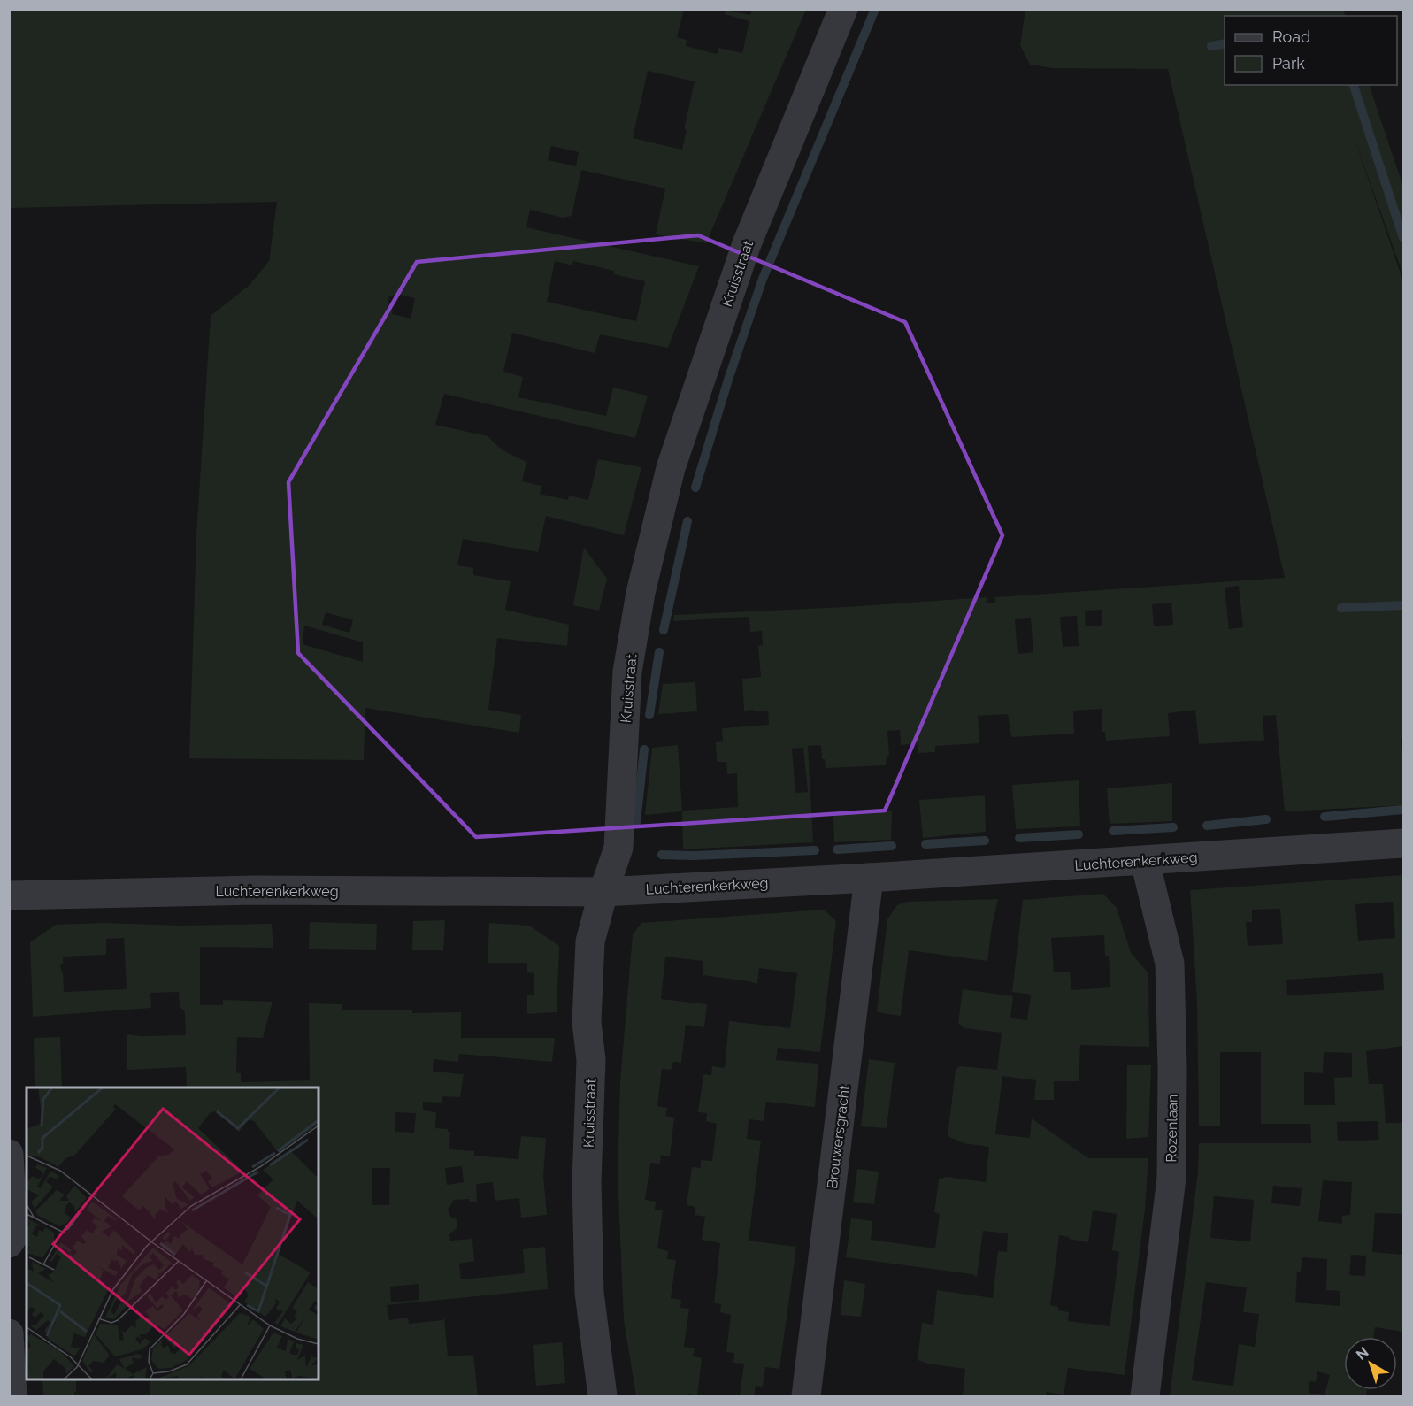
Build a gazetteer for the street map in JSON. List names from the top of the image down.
{
  "streets": {
    "street": [
      "Kruisstraat",
      "Luchterenkerkweg",
      "Rozenlaan",
      "Brouwersgracht"
    ]
  },
  "crossings": [
    ["Kruisstraat", "Luchterenkerkweg"],
    ["Luchterenkerkweg", "Rozenlaan"],
    ["Luchterenkerkweg", "Brouwersgracht"]
  ],
  "legend": ["Road", "Park"],
  "north": "top left"
}
